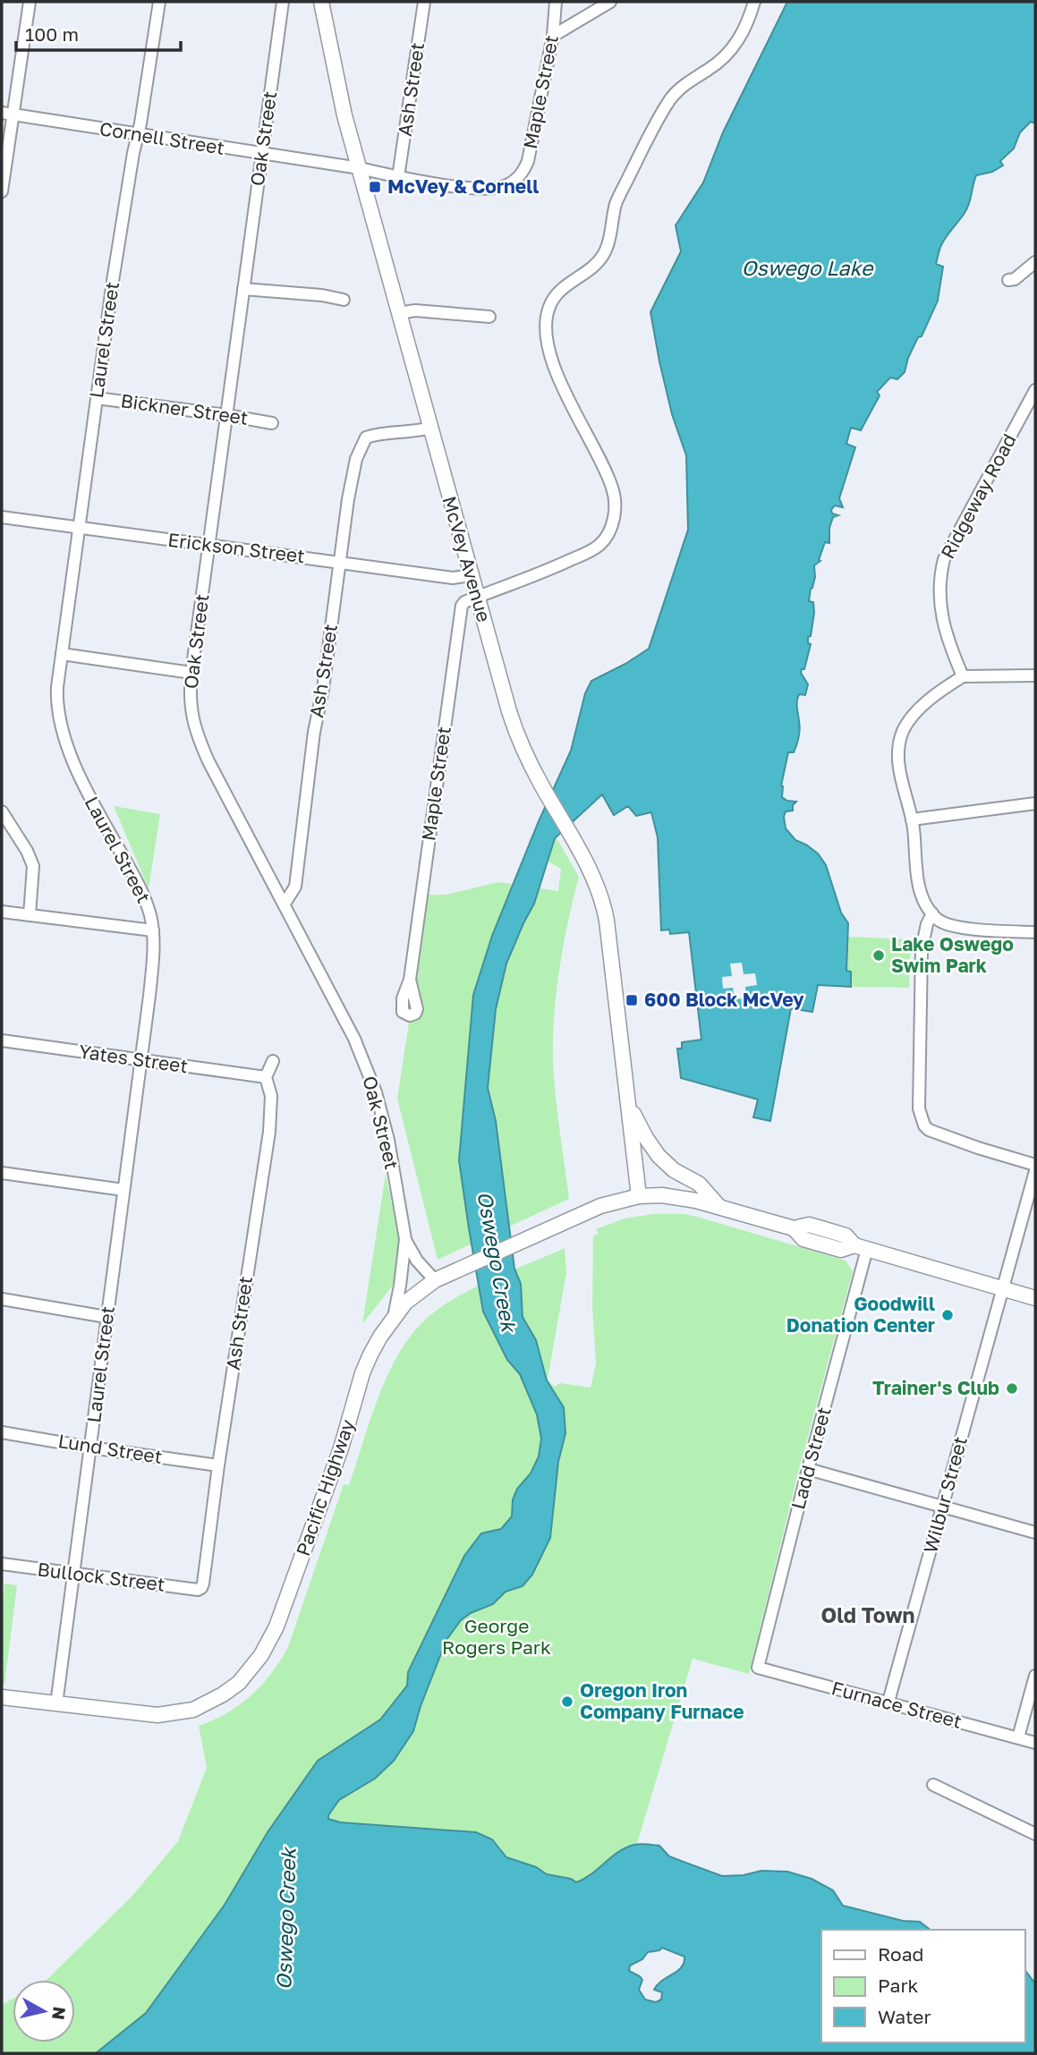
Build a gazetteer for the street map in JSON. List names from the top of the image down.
{
  "streets": {
    "main road": ["McVey Avenue", "Pacific Highway"],
    "street": [
      "Ash Street",
      "Maple Street",
      "Cornell Street",
      "Oak Street",
      "Laurel Street",
      "Bickner Street",
      "Ridgeway Road",
      "Erickson Street",
      "Yates Street",
      "Lund Street",
      "Ladd Street",
      "Wilbur Street",
      "Bullock Street",
      "Furnace Street"
    ]
  },
  "crossings": [
    ["Ash Street", "Cornell Street"],
    ["Ash Street", "Oak Street"],
    ["Ash Street", "Erickson Street"],
    ["Ash Street", "McVey Avenue"],
    ["Ash Street", "Yates Street"],
    ["Ash Street", "Lund Street"],
    ["Ash Street", "Bullock Street"],
    ["Maple Street", "Cornell Street"],
    ["Maple Street", "McVey Avenue"],
    ["Cornell Street", "Oak Street"],
    ["Cornell Street", "Laurel Street"],
    ["Cornell Street", "McVey Avenue"],
    ["Oak Street", "Bickner Street"],
    ["Oak Street", "Erickson Street"],
    ["Oak Street", "Pacific Highway"],
    ["Laurel Street", "Bickner Street"],
    ["Laurel Street", "Erickson Street"],
    ["Laurel Street", "Yates Street"],
    ["Laurel Street", "Lund Street"],
    ["Laurel Street", "Pacific Highway"],
    ["Laurel Street", "Bullock Street"],
    ["Erickson Street", "McVey Avenue"],
    ["McVey Avenue", "Pacific Highway"],
    ["Ladd Street", "Pacific Highway"],
    ["Ladd Street", "Furnace Street"],
    ["Pacific Highway", "Wilbur Street"],
    ["Wilbur Street", "Furnace Street"]
  ],
  "districts": ["Old Town"],
  "water": ["Oswego Lake", "Oswego Creek"],
  "parks": ["George Rogers Park"],
  "places": {
    "transit": ["McVey & Cornell", "600 Block McVey"],
    "other": [
      "Lake Oswego Swim Park",
      "Goodwill Donation Center",
      "Trainer's Club",
      "Oregon Iron Company Furnace"
    ]
  },
  "legend": ["Road", "Park", "Water"],
  "scale_bar": "100 m",
  "north": "right"
}
